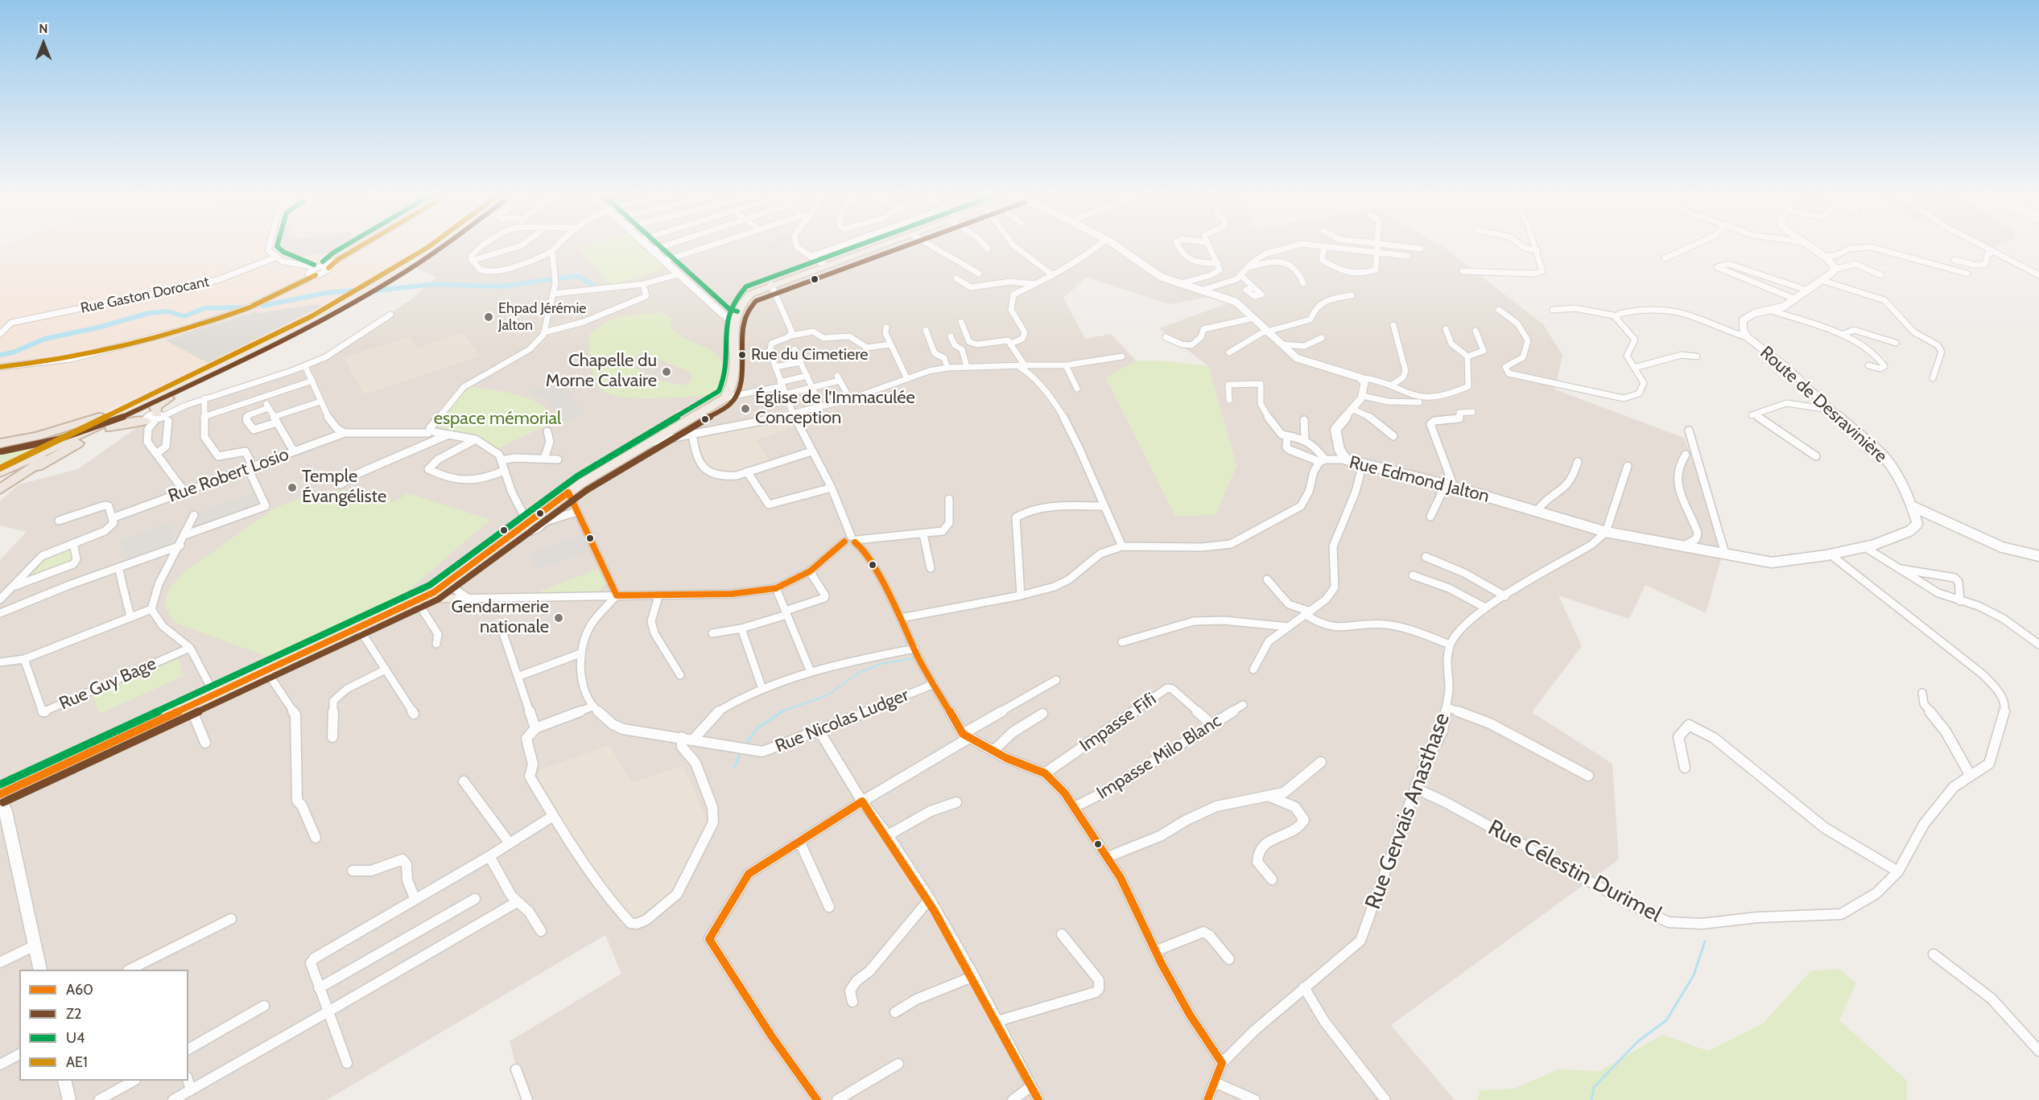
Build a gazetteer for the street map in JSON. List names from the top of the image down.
{
  "streets": {
    "street": [
      "Rue Gaston Dorocant",
      "Route de Desravinière",
      "Rue Robert Losio",
      "Rue Edmond Jalton",
      "Rue Guy Bage",
      "Rue Nicolas Ludger",
      "Impasse Fifi",
      "Impasse Milo Blanc",
      "Rue Gervais Anasthase",
      "Rue Célestin Durimel"
    ]
  },
  "crossings": [
    ["Impasse Fifi", "Impasse Milo Blanc"],
    ["Rue Gervais Anasthase", "Rue Célestin Durimel"]
  ],
  "parks": ["espace mémorial"],
  "places": [
    "Ehpad Jérémie Jalton",
    "Rue du Cimetiere",
    "Chapelle du Morne Calvaire",
    "Église de l'Immaculée Conception",
    "Temple Évangéliste",
    "Gendarmerie nationale"
  ],
  "lines": [
    "transit line Z2",
    "transit line U4",
    "transit line AE1",
    "transit line A60"
  ],
  "legend": [
    "A60",
    "Z2",
    "U4",
    "AE1"
  ],
  "north": "top"
}
